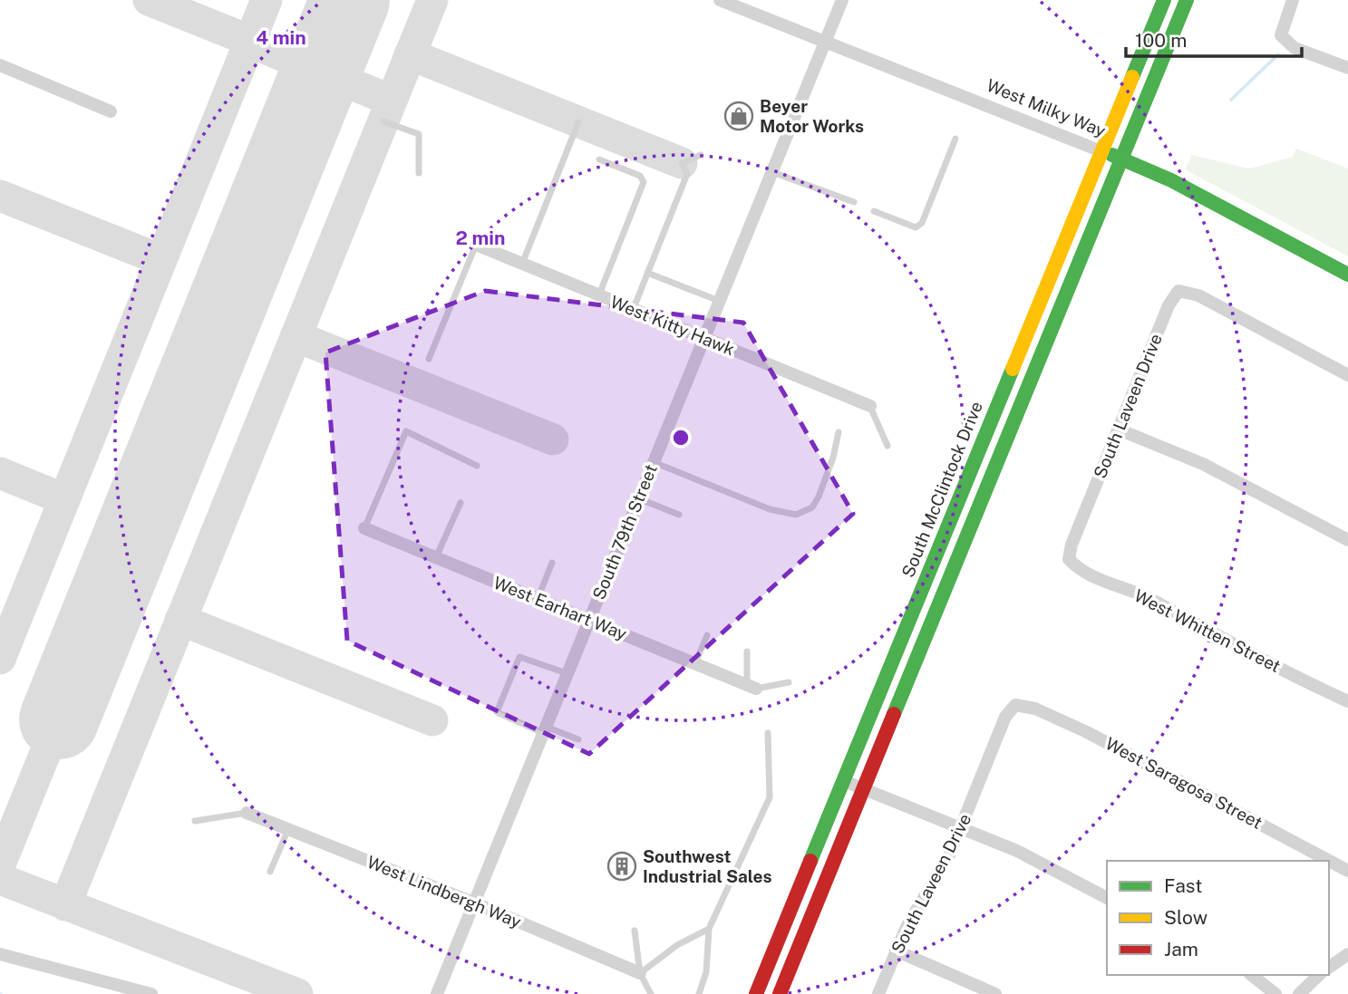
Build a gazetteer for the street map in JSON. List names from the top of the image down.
{
  "streets": {
    "main road": ["West Milky Way", "South McClintock Drive"],
    "street": [
      "West Kitty Hawk",
      "South Laveen Drive",
      "South 79th Street",
      "West Earhart Way",
      "West Whitten Street",
      "West Saragosa Street",
      "West Lindbergh Way"
    ]
  },
  "crossings": [
    ["West Milky Way", "South McClintock Drive"],
    ["West Milky Way", "South 79th Street"],
    ["West Kitty Hawk", "South 79th Street"],
    ["South Laveen Drive", "West Whitten Street"],
    ["South Laveen Drive", "West Saragosa Street"],
    ["South 79th Street", "West Earhart Way"],
    ["South 79th Street", "West Lindbergh Way"]
  ],
  "places": {
    "shop": ["Beyer Motor Works"],
    "building": ["Southwest Industrial Sales"]
  },
  "legend": ["Fast", "Slow", "Jam"],
  "scale_bar": "100 m",
  "rings": ["4 min", "2 min"]
}
